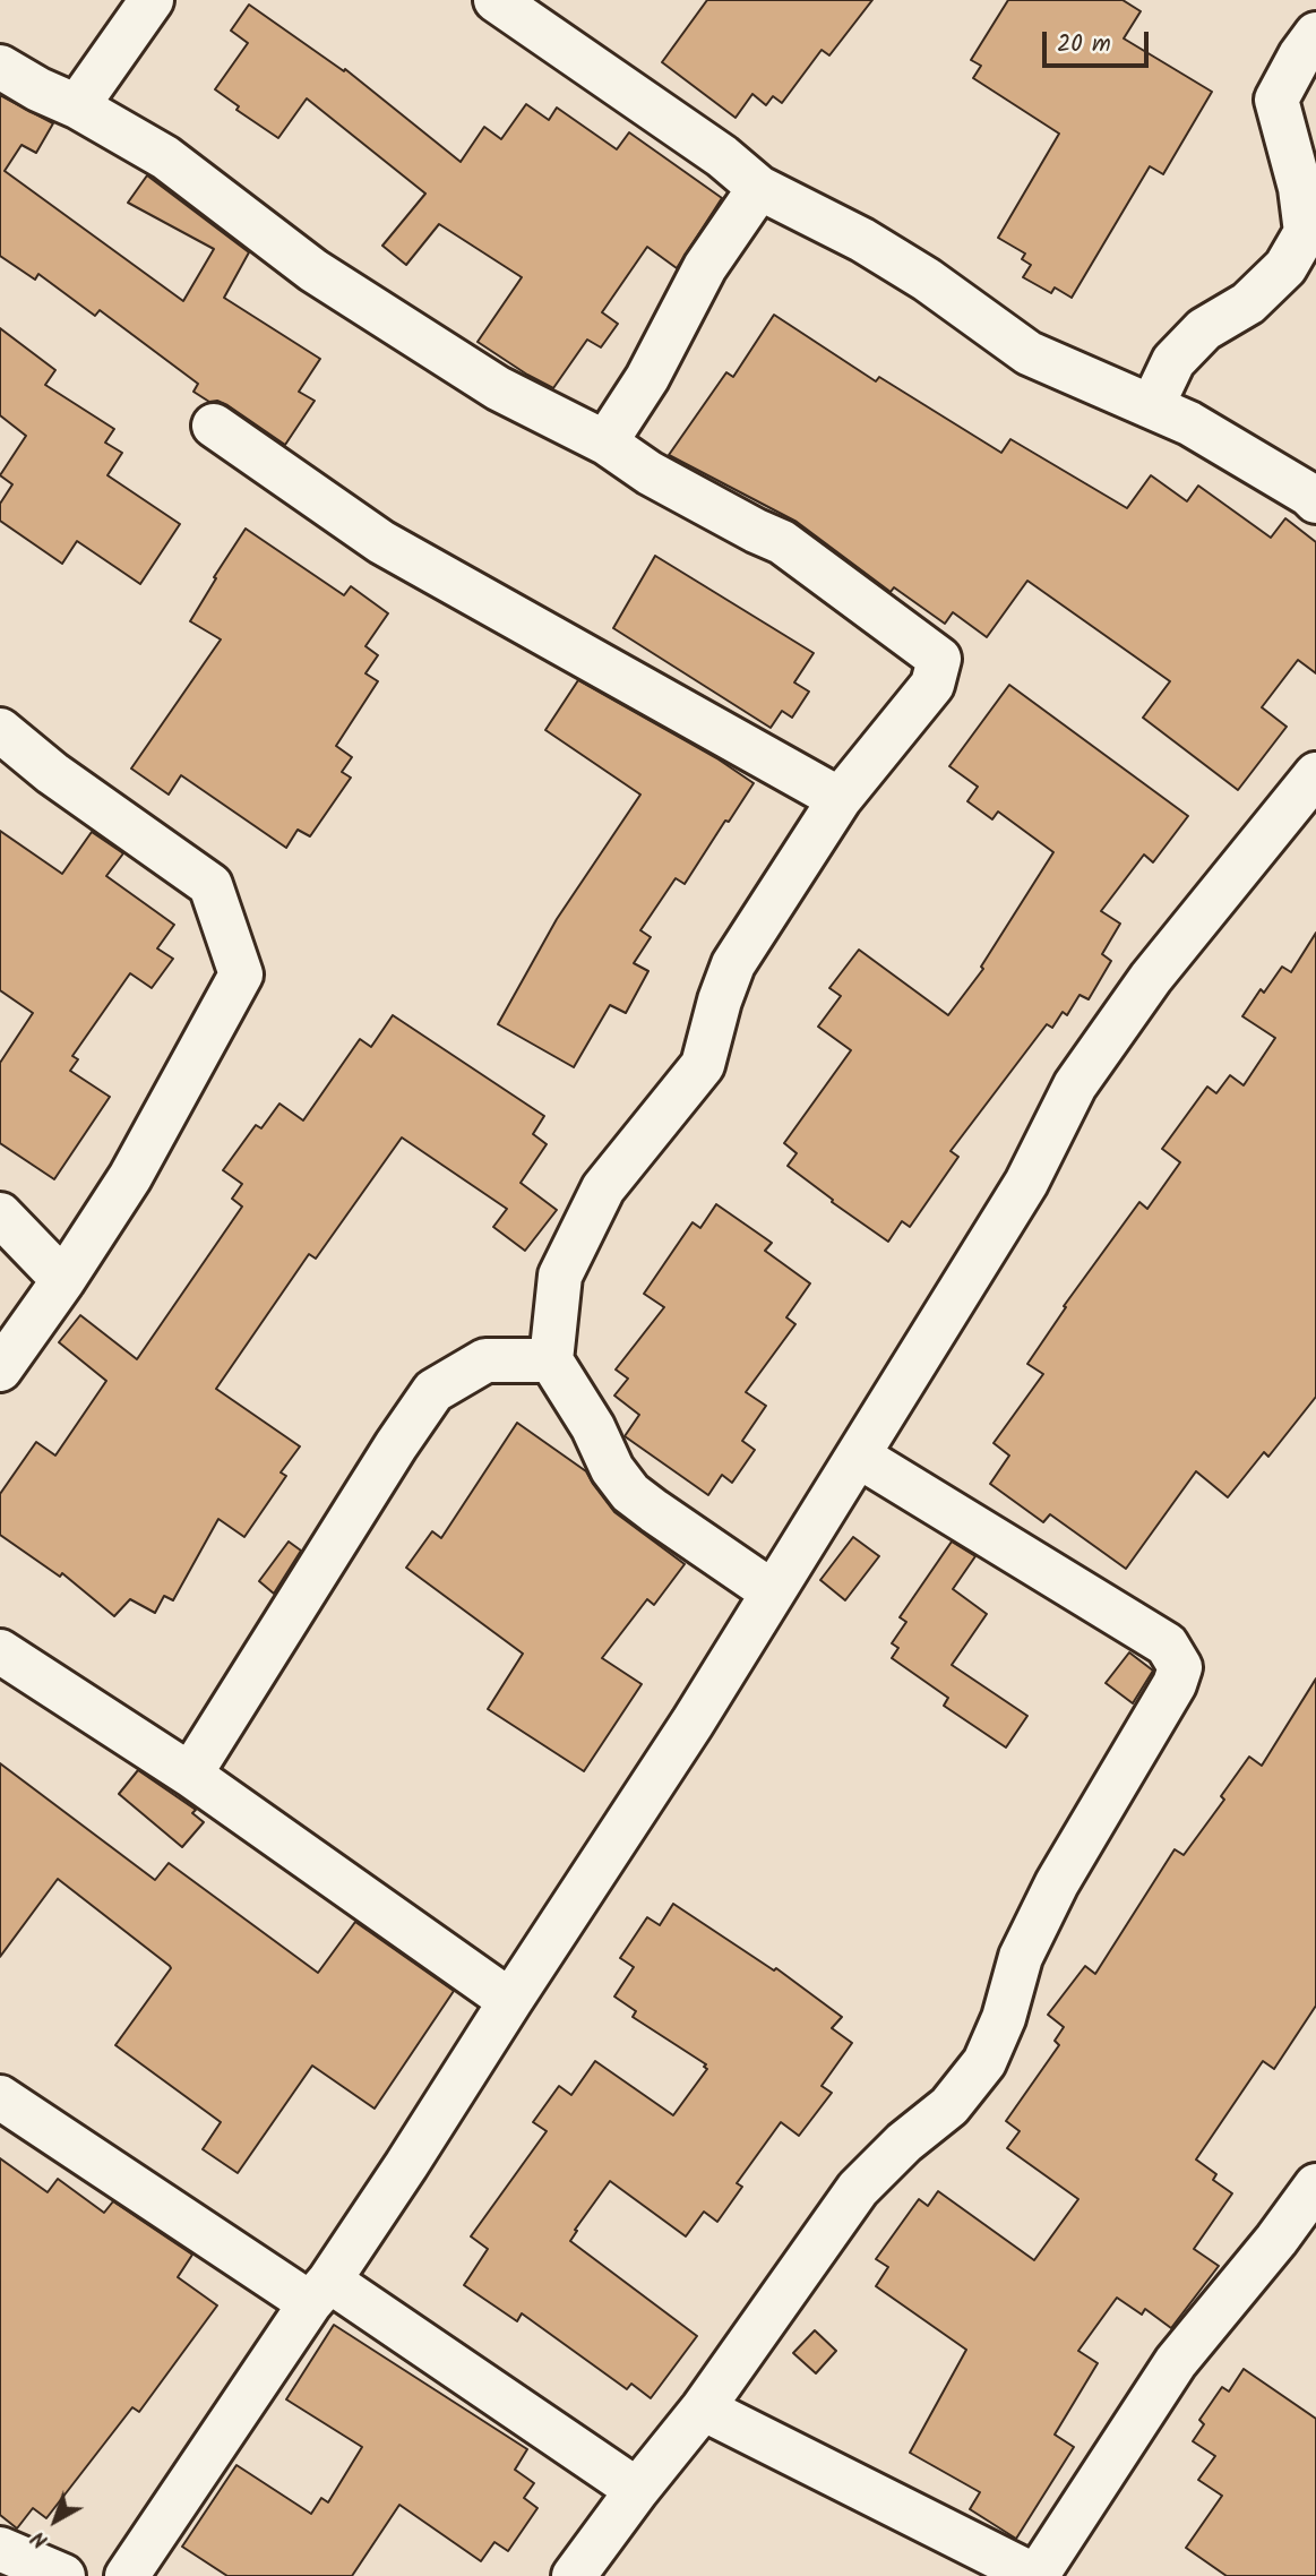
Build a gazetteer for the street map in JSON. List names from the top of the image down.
{
  "scale_bar": "20 m",
  "north": "bottom left"
}
